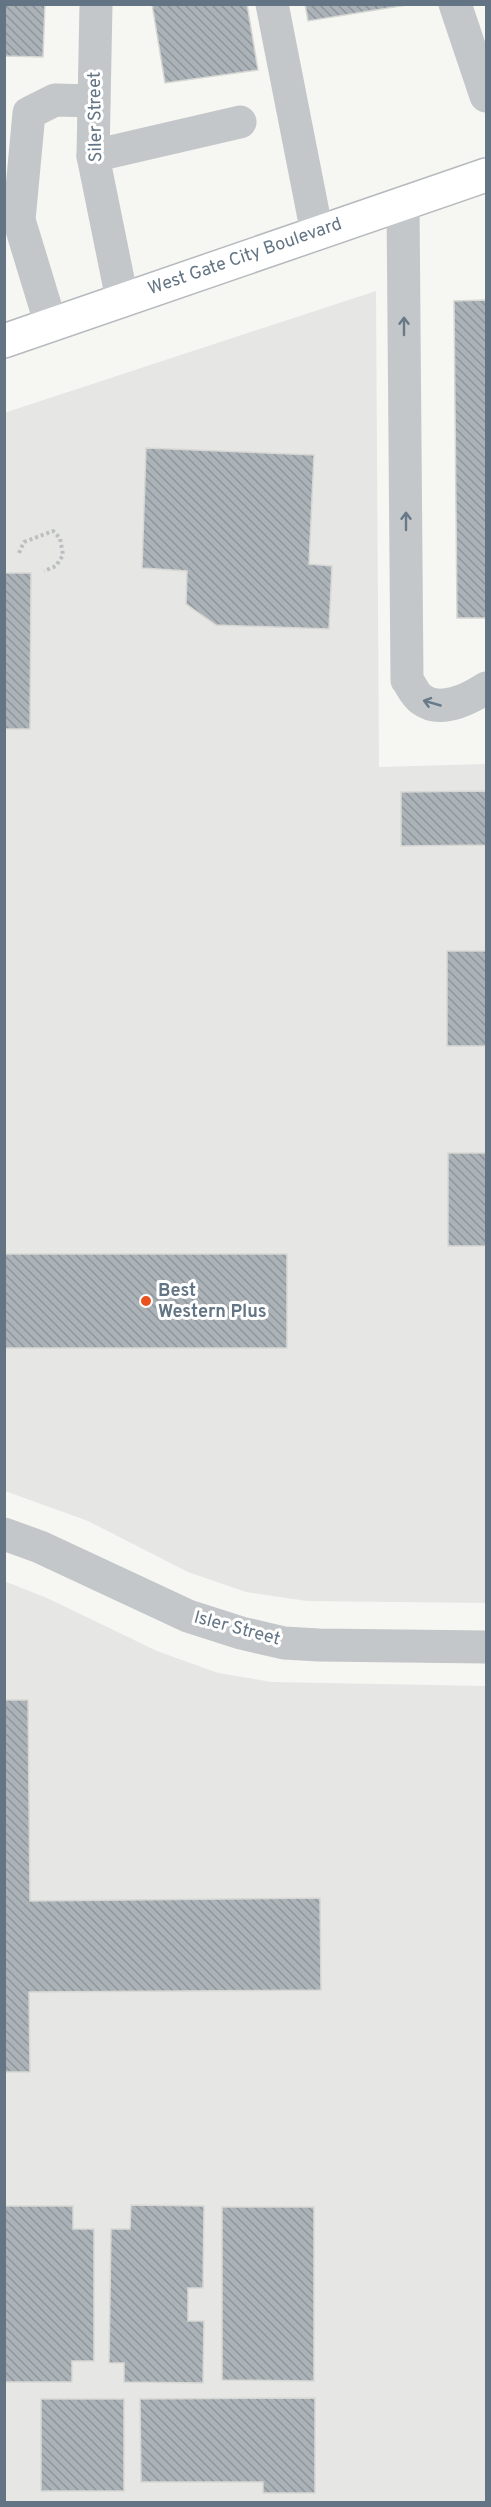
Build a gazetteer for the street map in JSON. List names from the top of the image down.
{
  "streets": {
    "main road": ["West Gate City Boulevard"],
    "street": ["Siler Street", "Isler Street"]
  },
  "crossings": [
    ["Siler Street", "West Gate City Boulevard"]
  ],
  "places": ["Best Western Plus"]
}
